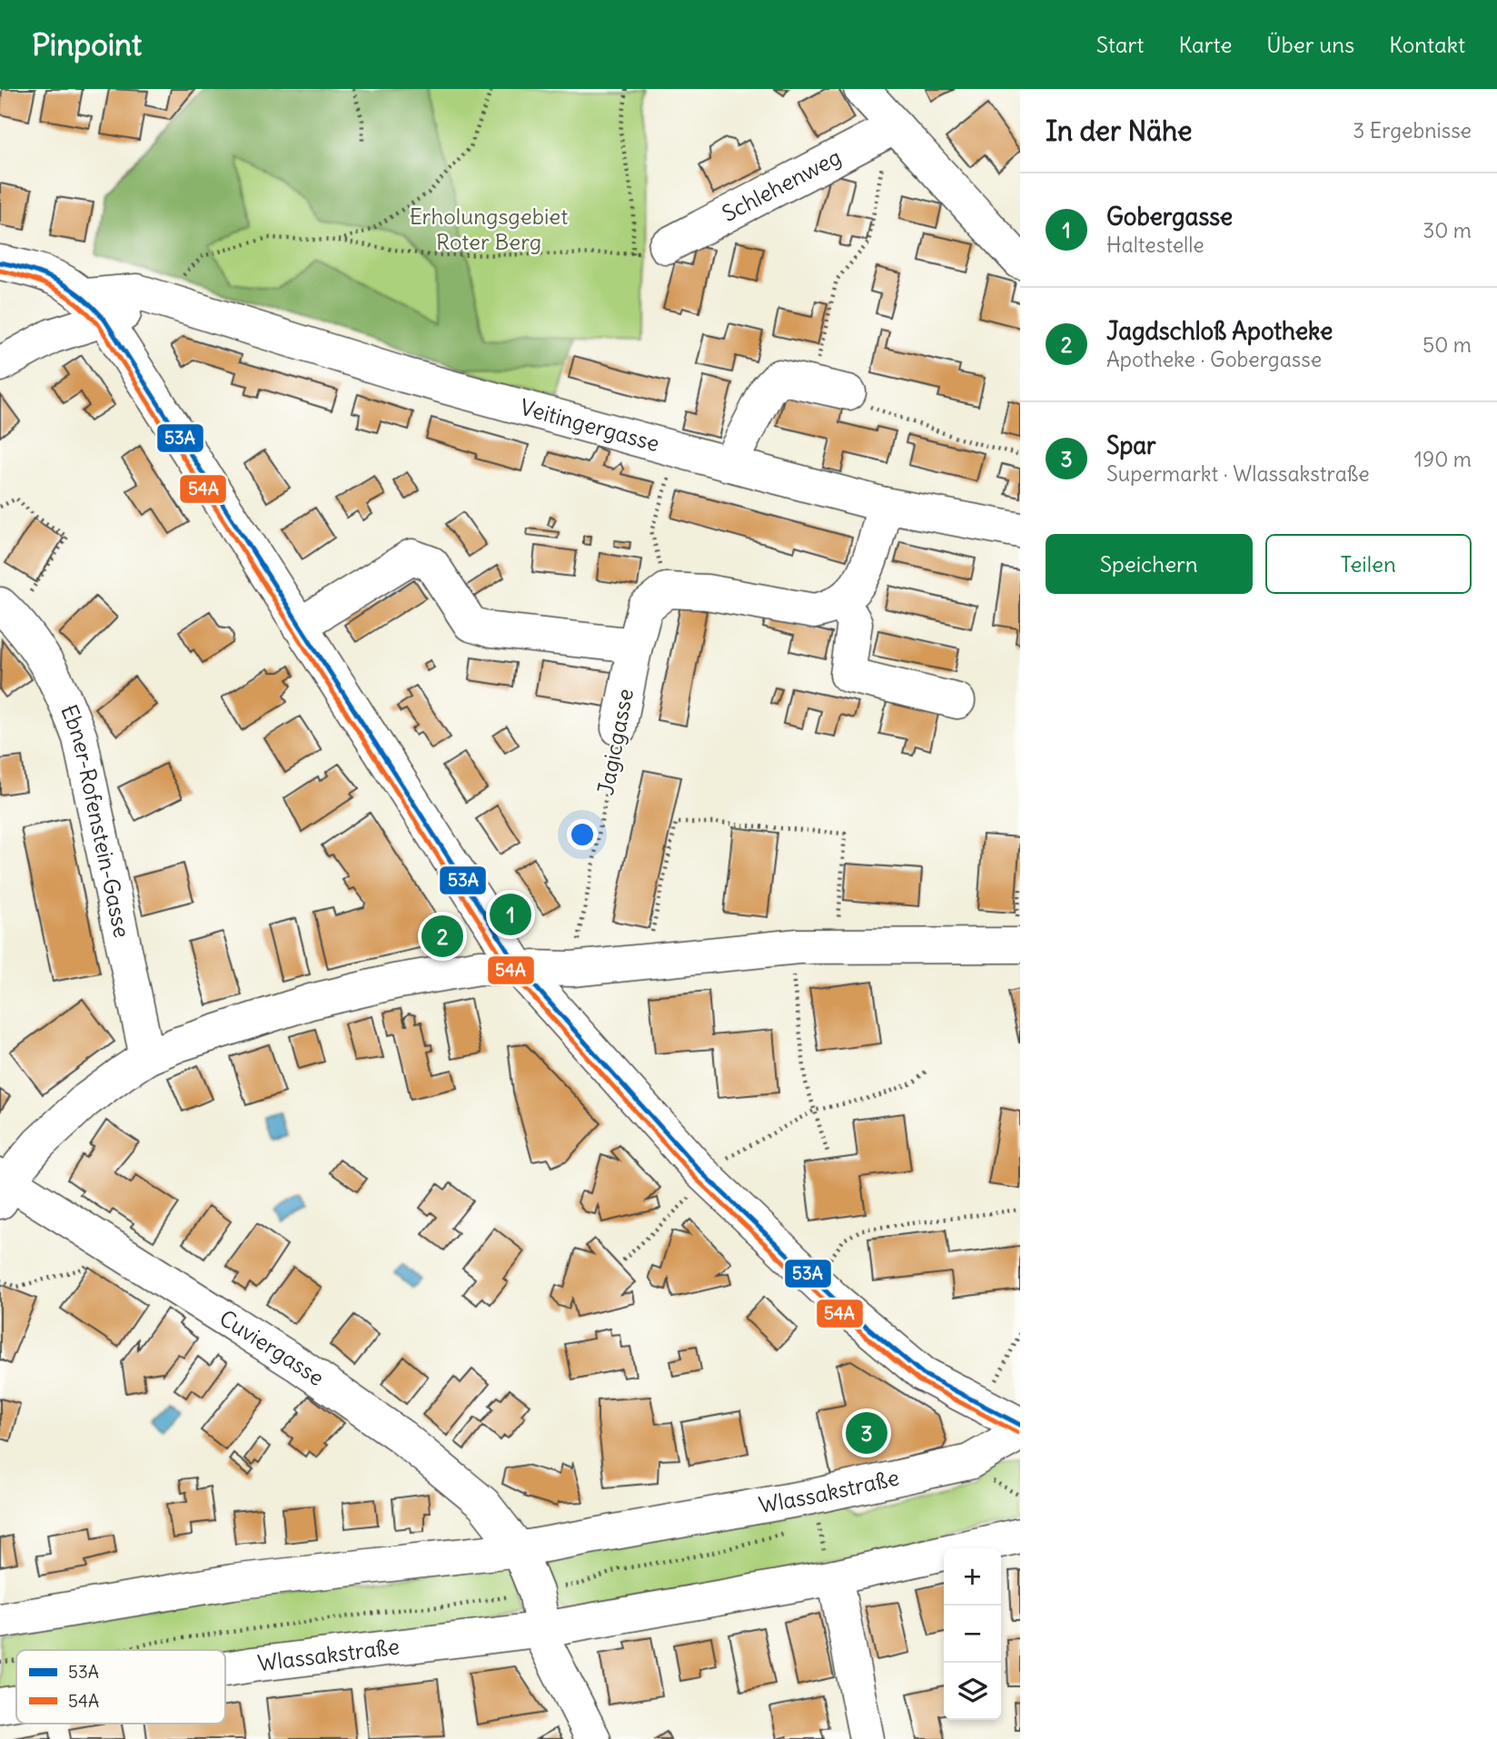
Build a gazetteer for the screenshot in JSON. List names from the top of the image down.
{
  "streets": {
    "street": [
      "Schlehenweg",
      "Veitingergasse",
      "Jagicgasse",
      "Ebner-Rofenstein-Gasse",
      "Cuviergasse",
      "Wlassakstraße"
    ]
  },
  "crossings": [
    ["Cuviergasse", "Wlassakstraße"]
  ],
  "parks": ["Erholungsgebiet Roter Berg"],
  "lines": ["transit line 53A", "transit line 54A"],
  "legend": ["53A", "54A"],
  "page": {
    "header": "Pinpoint",
    "nav": [
      "Start",
      "Karte",
      "Über uns",
      "Kontakt"
    ],
    "heading": ["In der Nähe", "3 Ergebnisse"],
    "list": [
      {
        "mark": "1",
        "name": "Gobergasse",
        "note": "Haltestelle",
        "value": "30 m"
      },
      {
        "mark": "2",
        "name": "Jagdschloß Apotheke",
        "note": "Apotheke · Gobergasse",
        "value": "50 m"
      },
      {
        "mark": "3",
        "name": "Spar",
        "note": "Supermarkt · Wlassakstraße",
        "value": "190 m"
      }
    ],
    "buttons": ["Speichern", "Teilen"],
    "pins": ["1", "2", "3"],
    "map_buttons": ["+", "−"]
  }
}
